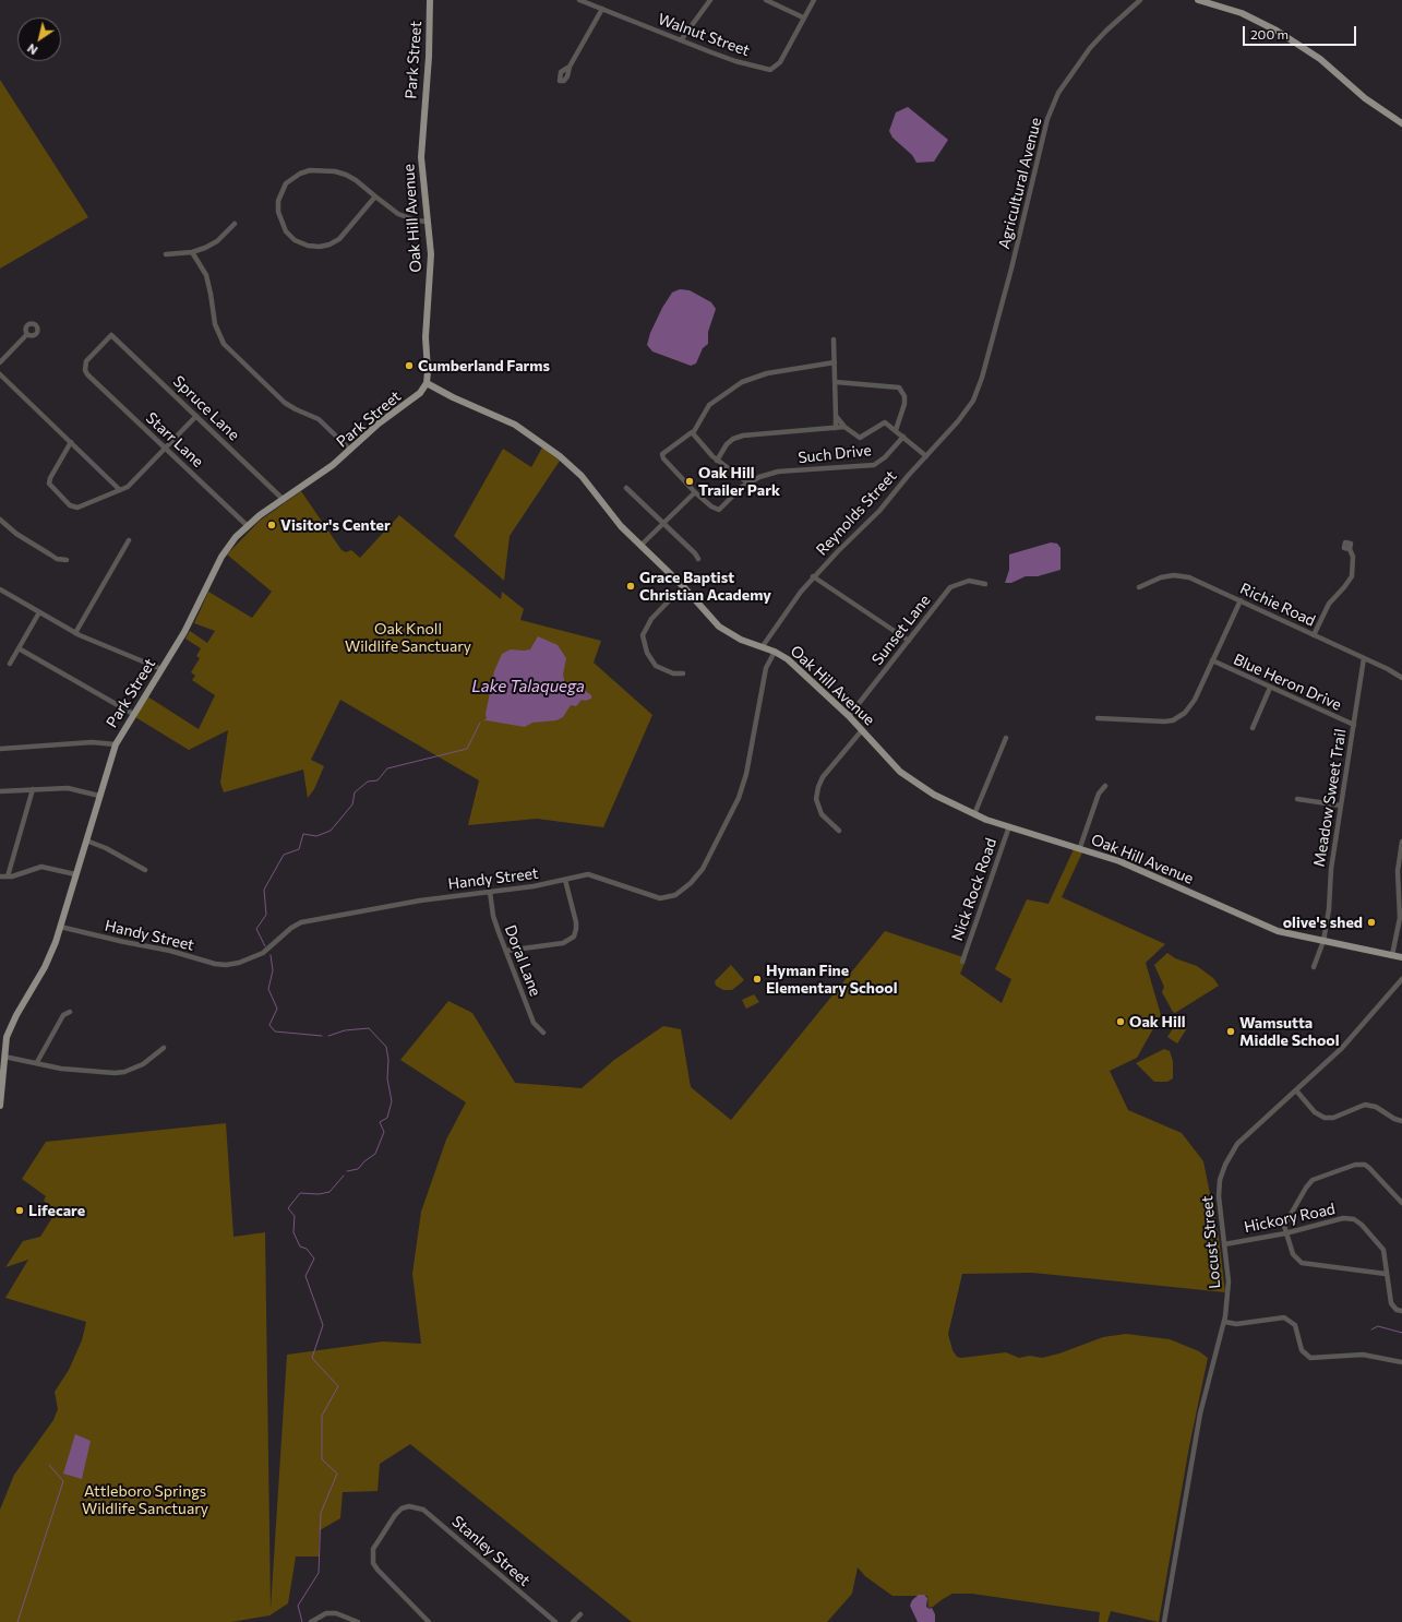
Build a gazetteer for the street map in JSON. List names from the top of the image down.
{
  "streets": {
    "main road": ["Park Street", "Oak Hill Avenue"],
    "street": [
      "Walnut Street",
      "Agricultural Avenue",
      "Spruce Lane",
      "Starr Lane",
      "Such Drive",
      "Reynolds Street",
      "Richie Road",
      "Sunset Lane",
      "Blue Heron Drive",
      "Meadow Sweet Trail",
      "Handy Street",
      "Nick Rock Road",
      "Doral Lane",
      "Hickory Road",
      "Locust Street",
      "Stanley Street"
    ]
  },
  "crossings": [
    ["Park Street", "Oak Hill Avenue"],
    ["Park Street", "Spruce Lane"],
    ["Park Street", "Starr Lane"],
    ["Park Street", "Handy Street"],
    ["Agricultural Avenue", "Reynolds Street"],
    ["Oak Hill Avenue", "Reynolds Street"],
    ["Oak Hill Avenue", "Sunset Lane"],
    ["Oak Hill Avenue", "Meadow Sweet Trail"],
    ["Oak Hill Avenue", "Handy Street"],
    ["Oak Hill Avenue", "Nick Rock Road"],
    ["Spruce Lane", "Starr Lane"],
    ["Richie Road", "Meadow Sweet Trail"],
    ["Blue Heron Drive", "Meadow Sweet Trail"],
    ["Handy Street", "Doral Lane"],
    ["Hickory Road", "Locust Street"]
  ],
  "water": ["Lake Talaquega"],
  "parks": ["Oak Knoll Wildlife Sanctuary", "Attleboro Springs Wildlife Sanctuary"],
  "places": [
    "Cumberland Farms",
    "Oak Hill Trailer Park",
    "Visitor's Center",
    "Grace Baptist Christian Academy",
    "olive's shed",
    "Hyman Fine Elementary School",
    "Oak Hill",
    "Wamsutta Middle School",
    "Lifecare"
  ],
  "scale_bar": "200 m",
  "north": "bottom left"
}
